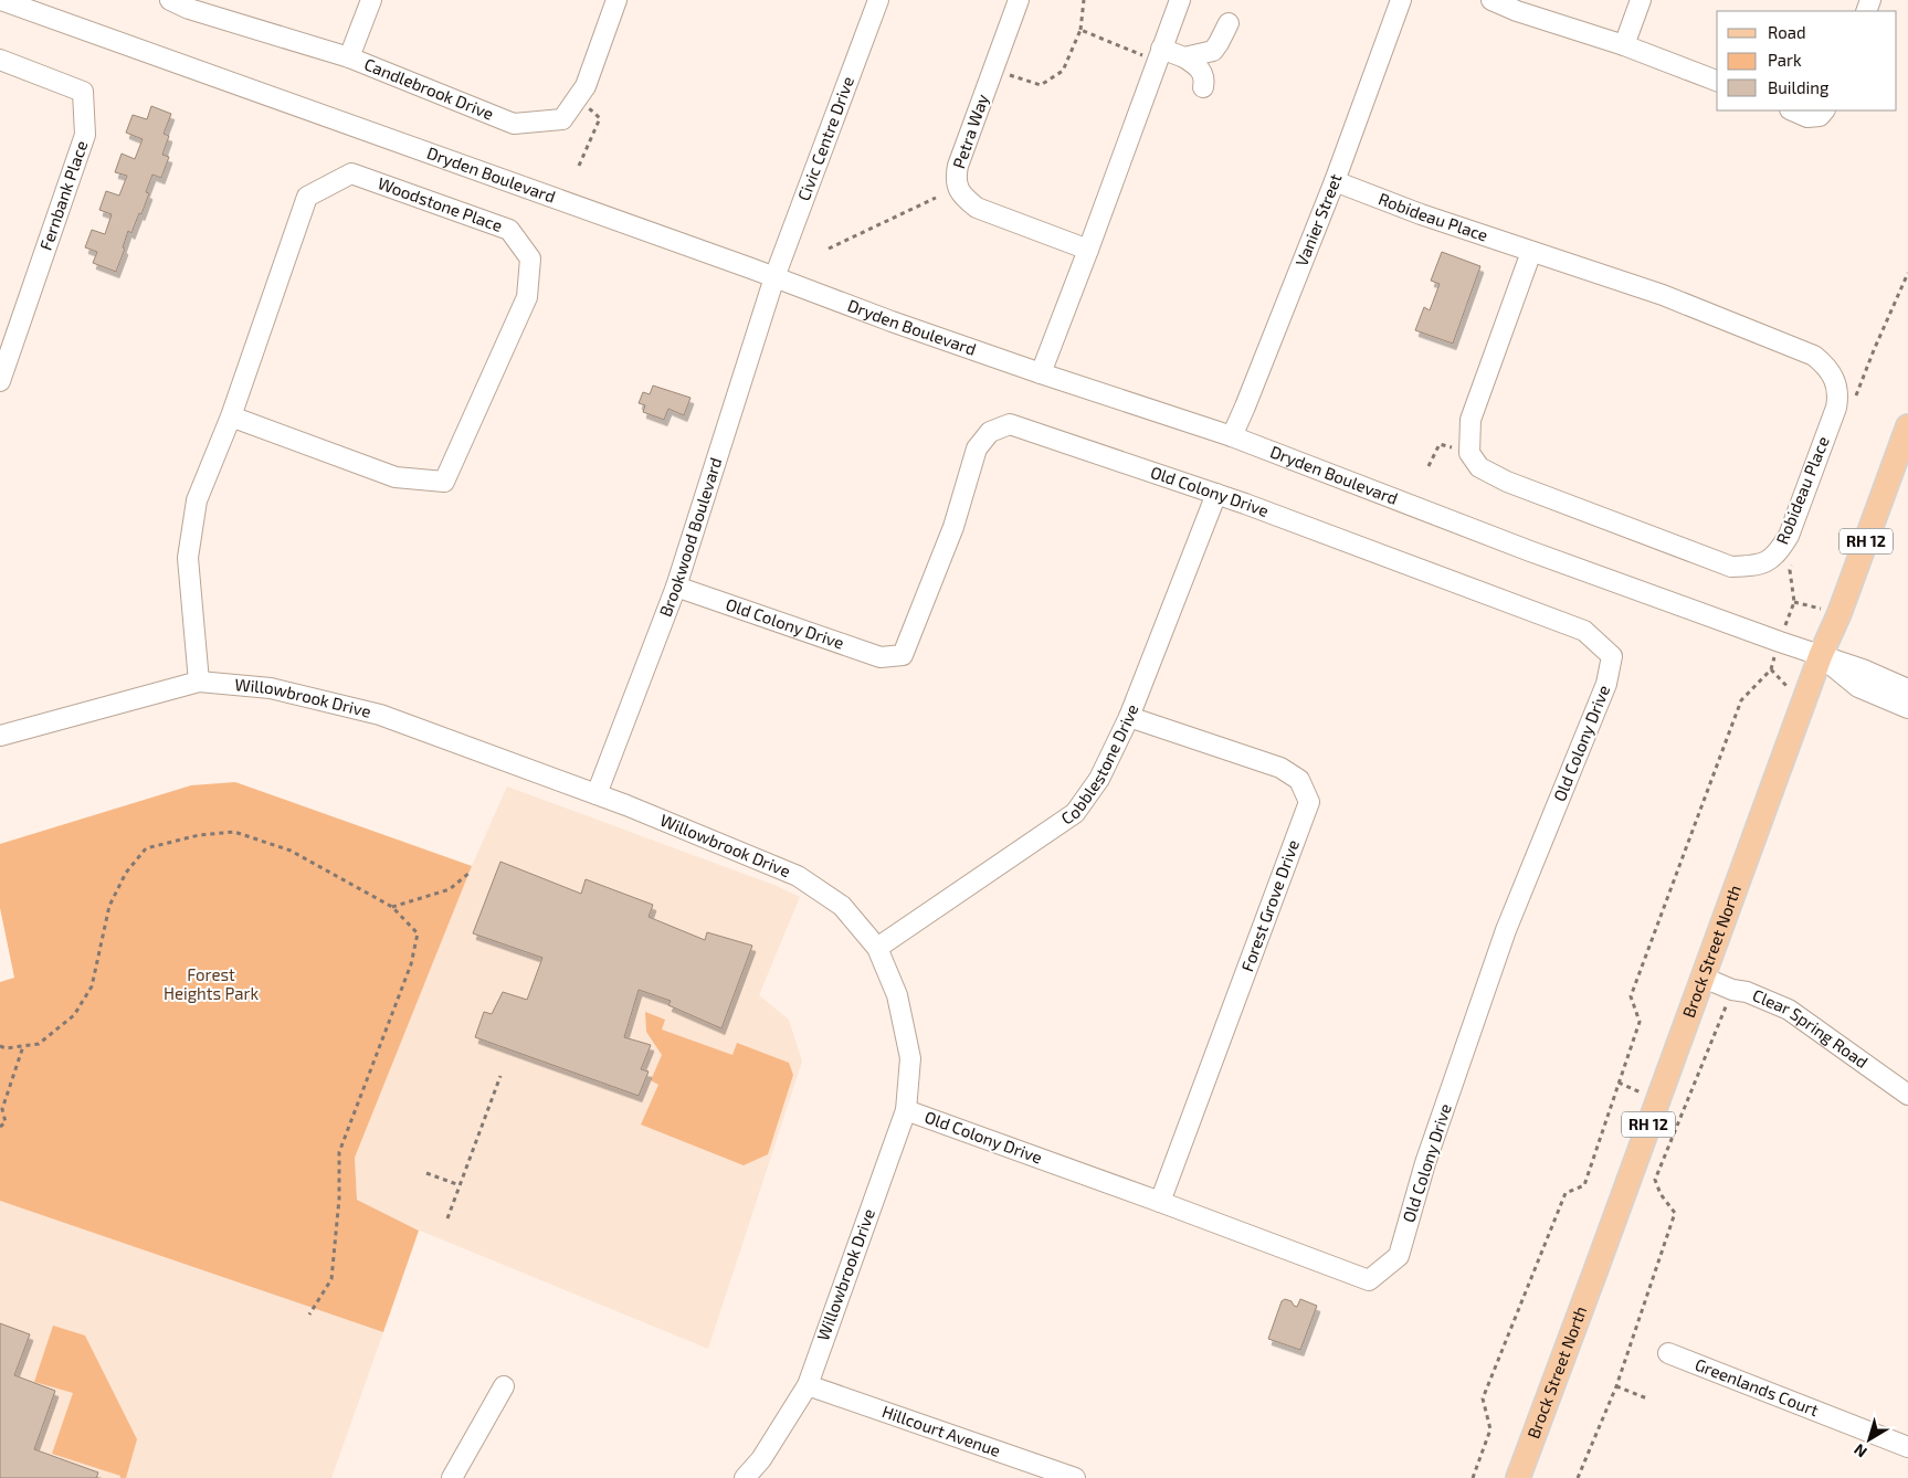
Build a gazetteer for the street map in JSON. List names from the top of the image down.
{
  "streets": {
    "main road": ["RH 12", "Brock Street North"],
    "street": [
      "Candlebrook Drive",
      "Petra Way",
      "Civic Centre Drive",
      "Dryden Boulevard",
      "Fernbank Place",
      "Woodstone Place",
      "Robideau Place",
      "Vanier Street",
      "Old Colony Drive",
      "Brookwood Boulevard",
      "Willowbrook Drive",
      "Cobblestone Drive",
      "Forest Grove Drive",
      "Clear Spring Road",
      "Greenlands Court",
      "Hillcourt Avenue"
    ]
  },
  "crossings": [
    ["Civic Centre Drive", "Dryden Boulevard"],
    ["Civic Centre Drive", "Brookwood Boulevard"],
    ["Dryden Boulevard", "Vanier Street"],
    ["Dryden Boulevard", "Brookwood Boulevard"],
    ["Dryden Boulevard", "Brock Street North"],
    ["Woodstone Place", "Willowbrook Drive"],
    ["Robideau Place", "Vanier Street"],
    ["Old Colony Drive", "Brookwood Boulevard"],
    ["Old Colony Drive", "Willowbrook Drive"],
    ["Old Colony Drive", "Cobblestone Drive"],
    ["Old Colony Drive", "Forest Grove Drive"],
    ["Brookwood Boulevard", "Willowbrook Drive"],
    ["Willowbrook Drive", "Cobblestone Drive"],
    ["Willowbrook Drive", "Hillcourt Avenue"],
    ["Cobblestone Drive", "Forest Grove Drive"],
    ["Brock Street North", "Clear Spring Road"]
  ],
  "parks": ["Forest Heights Park"],
  "legend": ["Road", "Park", "Building"],
  "north": "bottom left"
}
